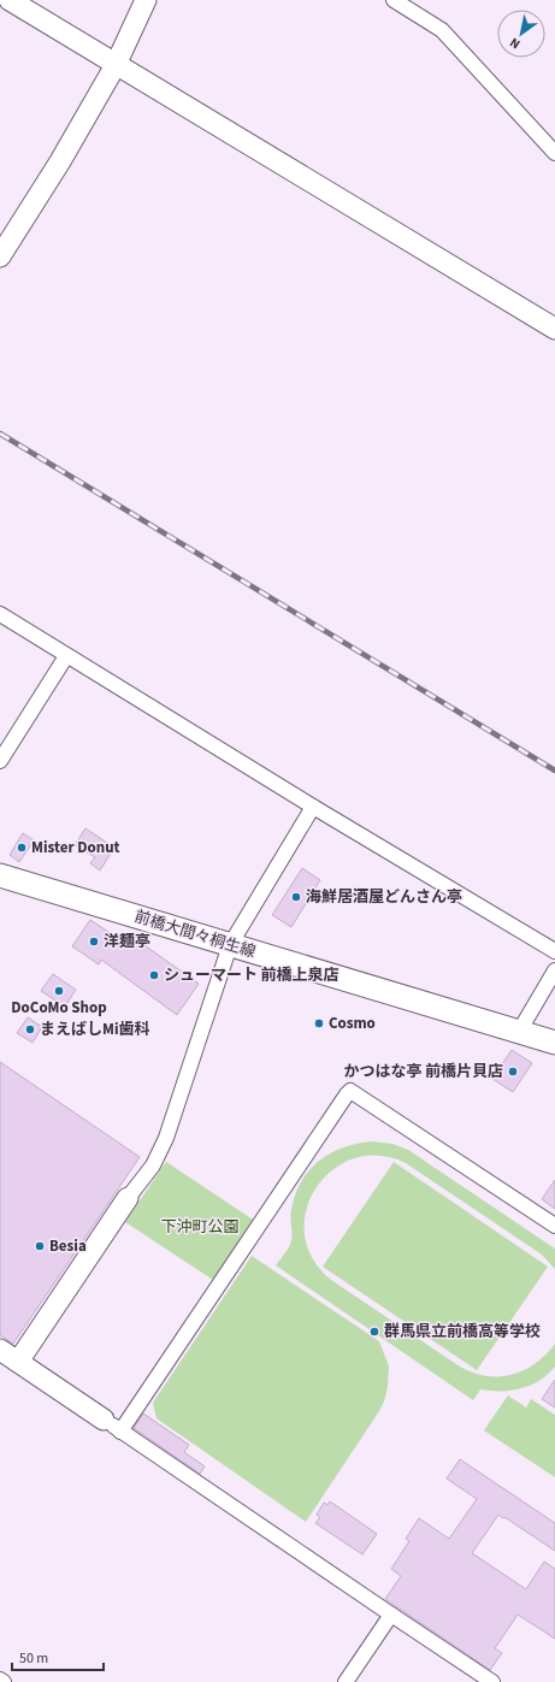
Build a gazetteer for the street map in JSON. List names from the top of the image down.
{
  "streets": {
    "main road": ["前橋大間々桐生線"]
  },
  "parks": ["下沖町公園"],
  "places": [
    "Mister Donut",
    "海鮮居酒屋どんさん亭",
    "洋麺亭",
    "シューマート 前橋上泉店",
    "DoCoMo Shop",
    "Cosmo",
    "まえばしMi歯科",
    "かつはな亭 前橋片貝店",
    "Besia",
    "群馬県立前橋高等学校"
  ],
  "scale_bar": "50 m",
  "north": "bottom left"
}
